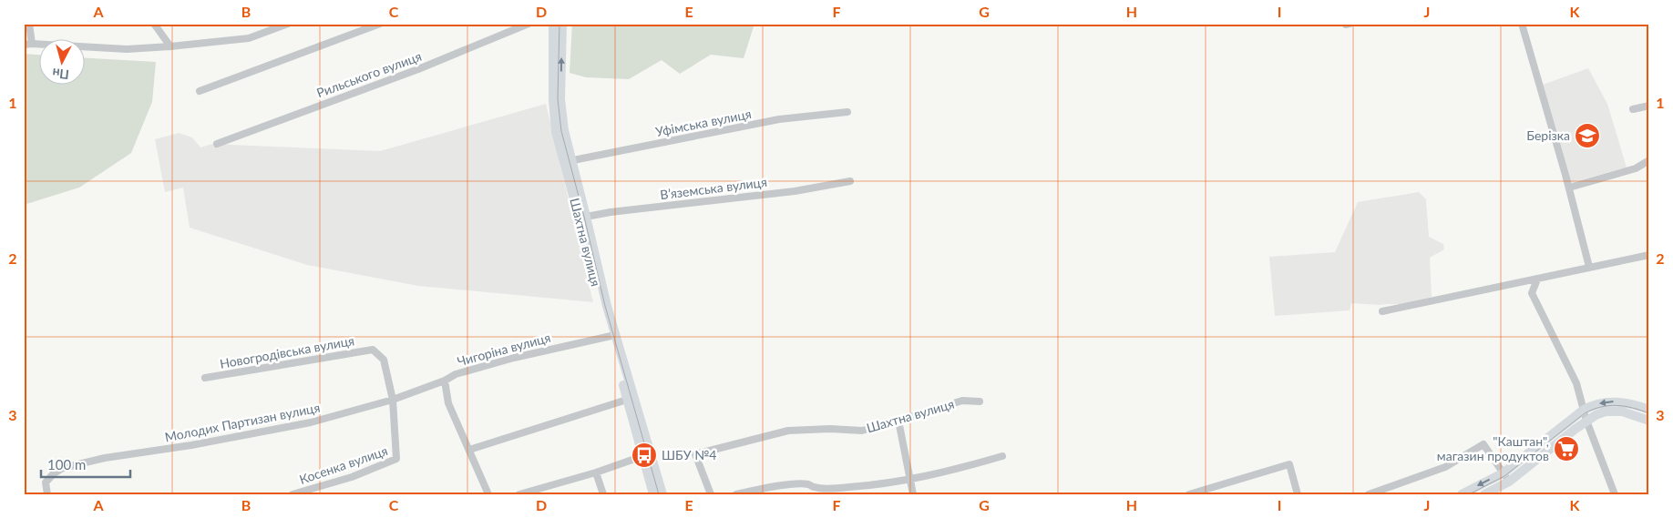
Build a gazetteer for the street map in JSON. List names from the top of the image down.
{
  "streets": {
    "main road": ["Шахтна вулиця"],
    "street": [
      "Рильського вулиця",
      "Уфімська вулиця",
      "В’яземська вулиця",
      "Чигоріна вулиця",
      "Новогродівська вулиця",
      "Молодих Партизан вулиця",
      "Косенка вулиця"
    ]
  },
  "crossings": [
    ["Уфімська вулиця", "Шахтна вулиця"],
    ["В’яземська вулиця", "Шахтна вулиця"],
    ["Шахтна вулиця", "Чигоріна вулиця"],
    ["Чигоріна вулиця", "Молодих Партизан вулиця"],
    ["Новогродівська вулиця", "Молодих Партизан вулиця"],
    ["Новогродівська вулиця", "Косенка вулиця"],
    ["Молодих Партизан вулиця", "Косенка вулиця"]
  ],
  "places": {
    "school or university": ["Берізка"],
    "supermarket": ["\"Каштан\", магазин продуктов"],
    "bus stop": ["ШБУ №4"]
  },
  "scale_bar": "100 m",
  "north": "bottom",
  "grid": {
    "columns": [
      "A",
      "B",
      "C",
      "D",
      "E",
      "F",
      "G",
      "H",
      "I",
      "J",
      "K"
    ],
    "rows": ["1", "2", "3"]
  }
}
